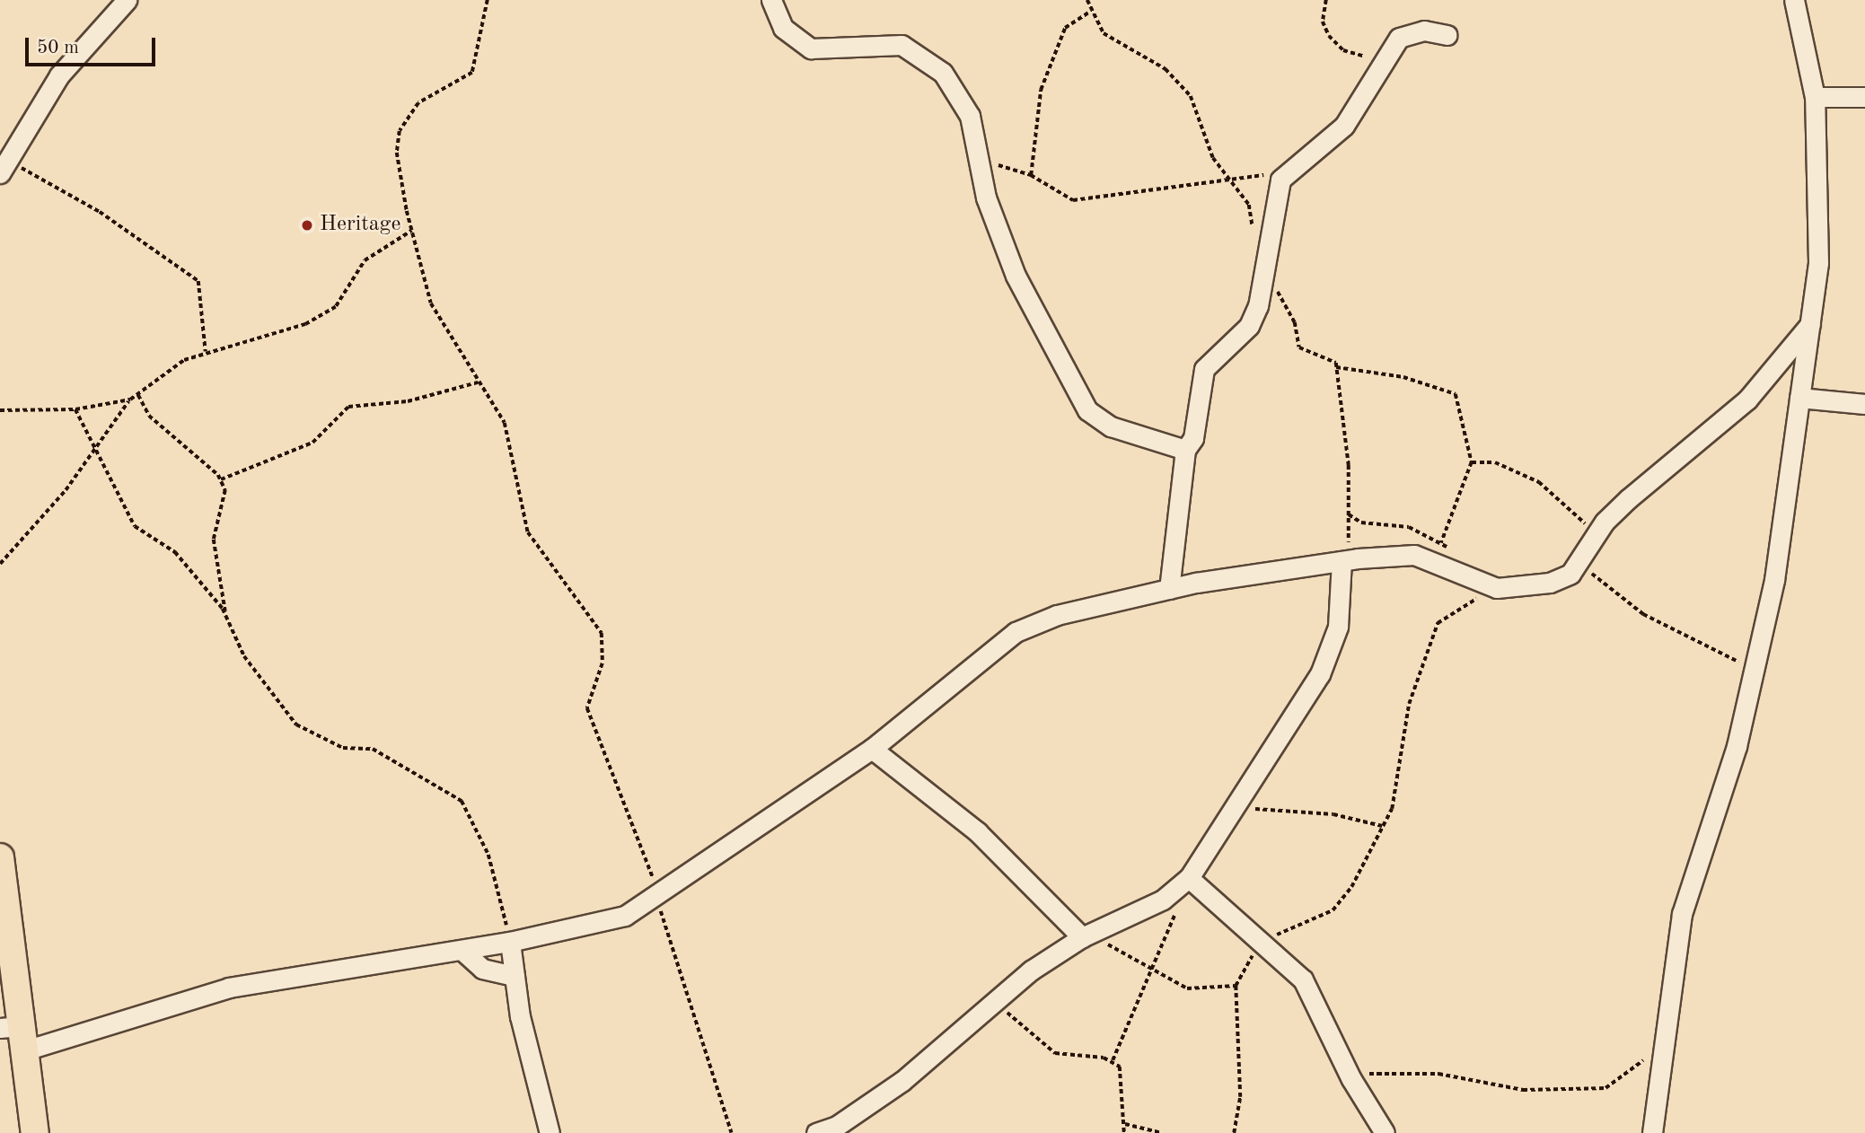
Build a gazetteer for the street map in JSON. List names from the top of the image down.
{
  "places": ["Heritage"],
  "scale_bar": "50 m"
}
